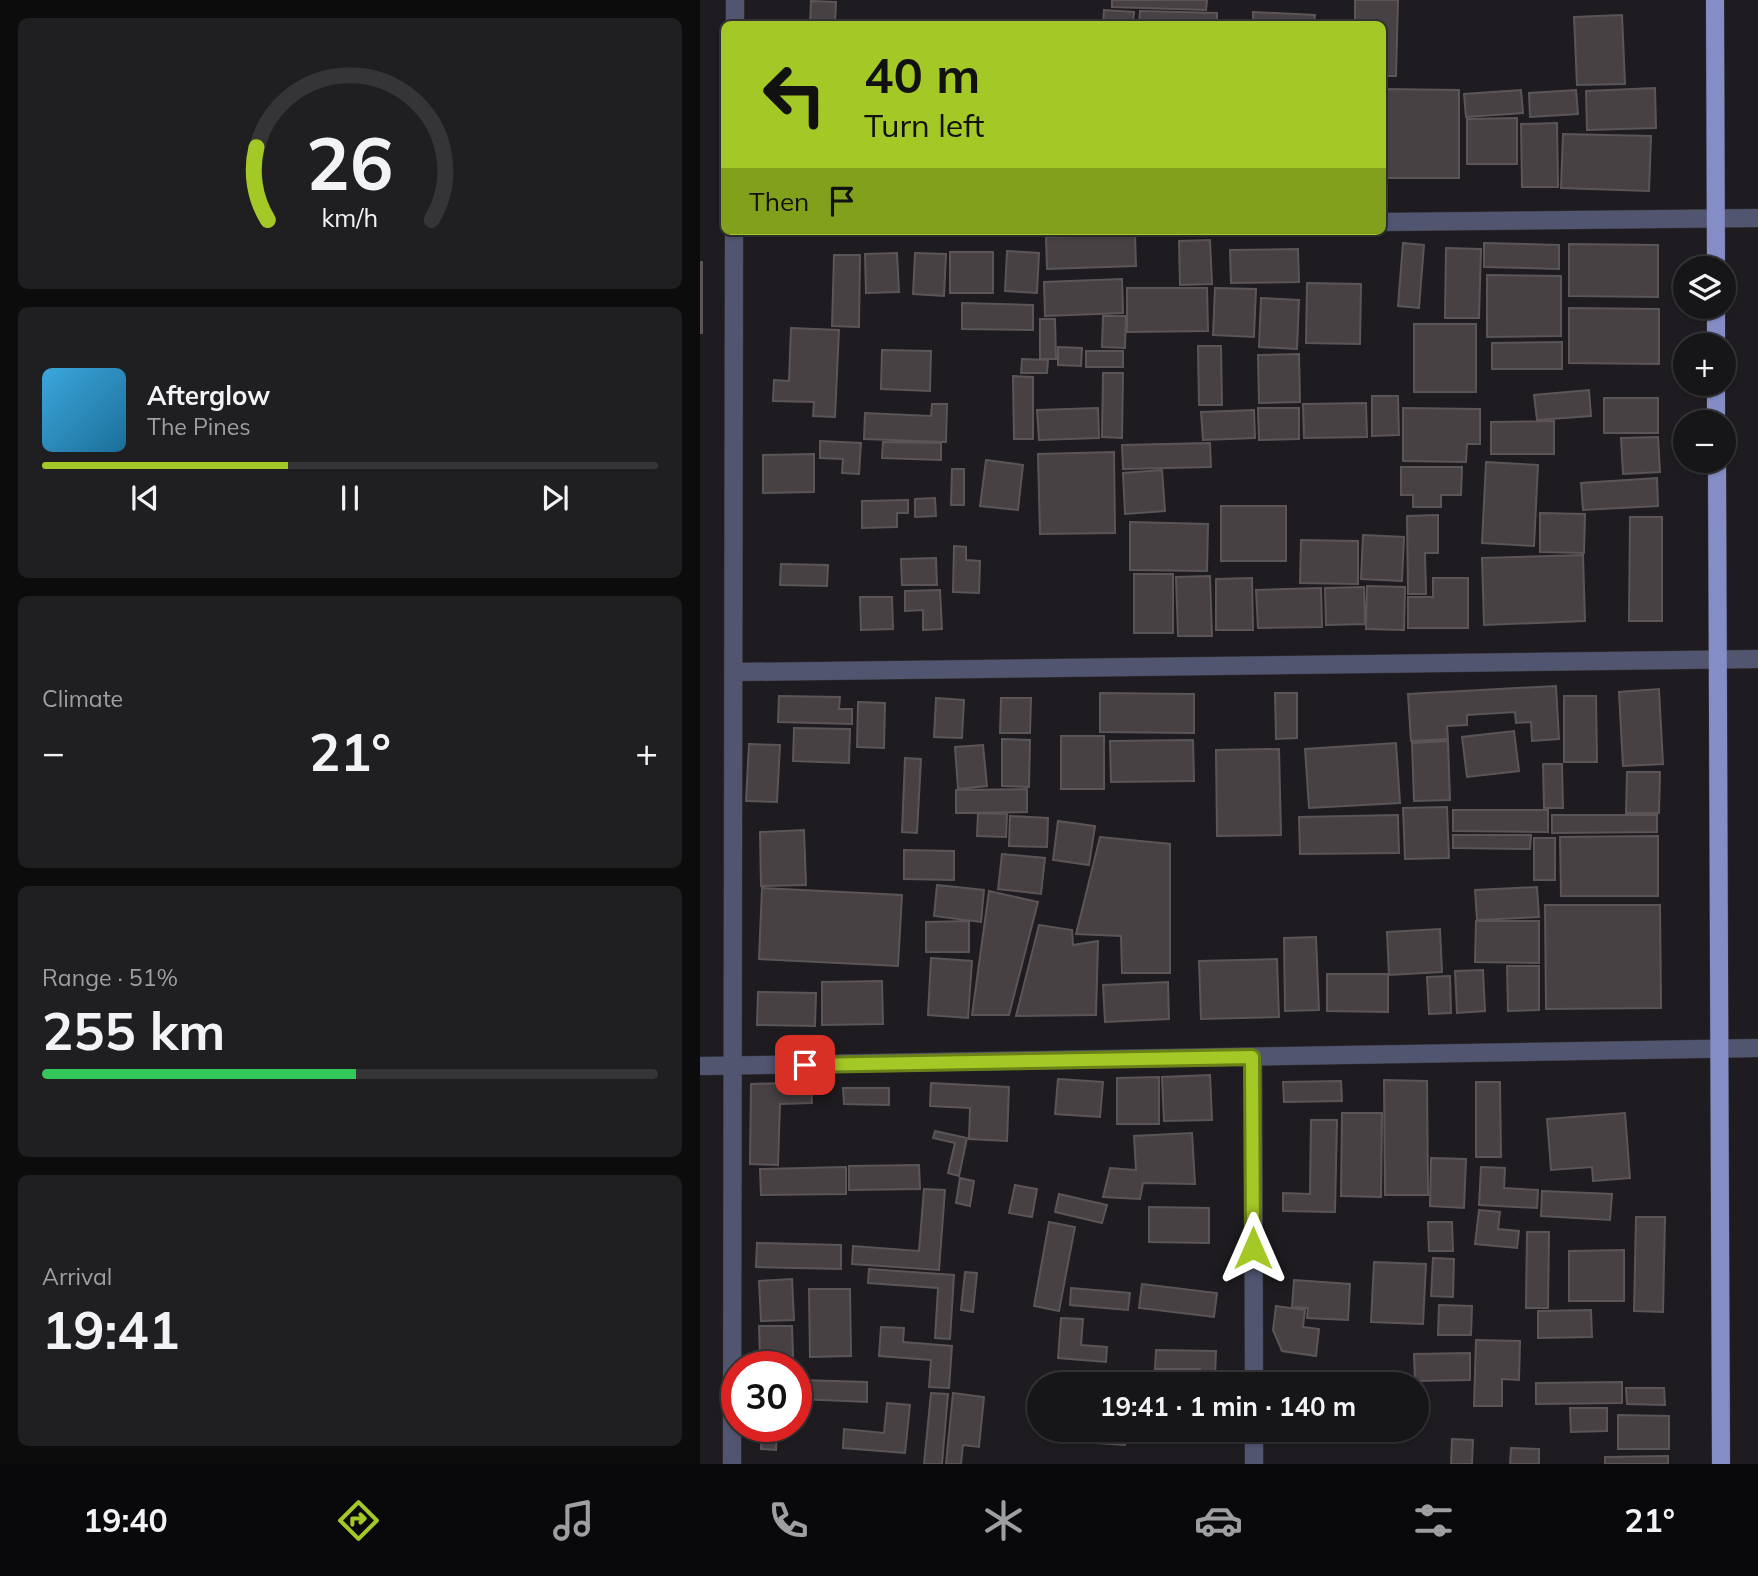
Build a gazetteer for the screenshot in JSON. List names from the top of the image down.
{
  "page": {
    "turn": ["40 m", "Turn left"],
    "then": "Then",
    "map_buttons": ["+", "−"],
    "song": ["Afterglow", "The Pines"],
    "tile": [
      "Climate",
      ["Range · 51%", "255 km"],
      ["Arrival", "19:41"]
    ],
    "heat": ["−", "21°", "+"],
    "limit": "30",
    "trip": "19:41 · 1 min · 140 m",
    "tabs": ["19:40", "21°"],
    "gauge": ["26", "km/h"]
  }
}
